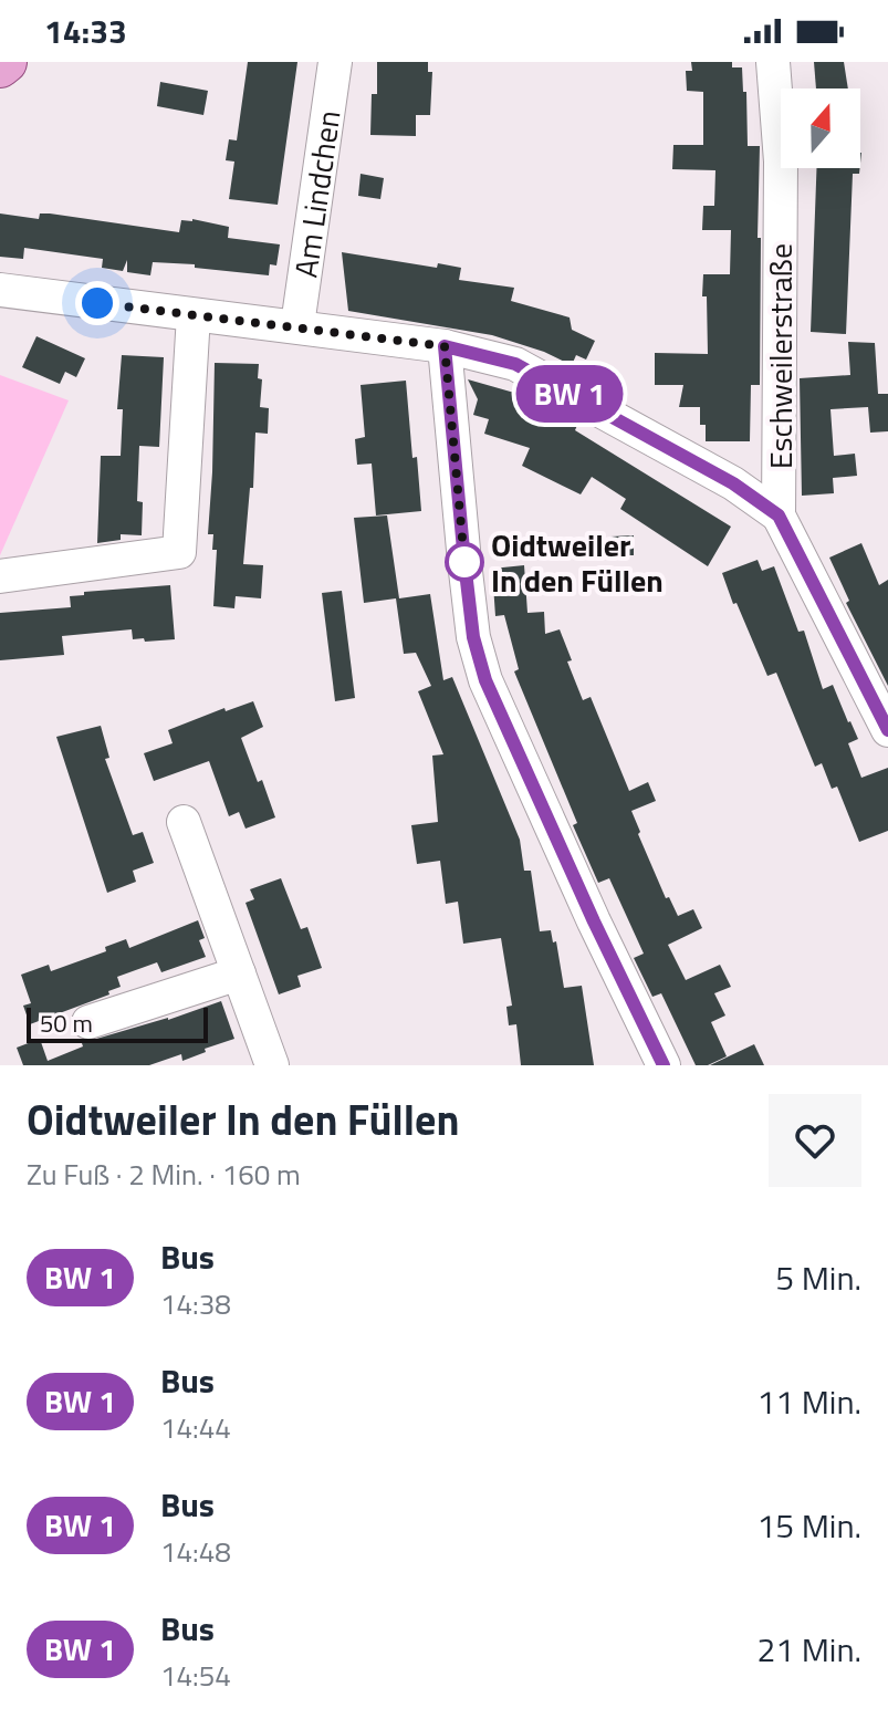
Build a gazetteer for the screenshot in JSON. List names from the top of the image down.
{
  "streets": {
    "street": ["Am Lindchen", "Eschweilerstraße"]
  },
  "places": ["Oidtweiler In den Füllen"],
  "scale_bar": "50 m",
  "north": "top",
  "page": {
    "status": "14:33",
    "on_map": "BW 1",
    "scale": "50 m",
    "heading": ["Oidtweiler In den Füllen", "Zu Fuß · 2 Min. · 160 m"],
    "list": [
      {
        "mark": "BW 1",
        "name": "Bus",
        "note": "14:38",
        "value": "5 Min."
      },
      {
        "mark": "BW 1",
        "name": "Bus",
        "note": "14:44",
        "value": "11 Min."
      },
      {
        "mark": "BW 1",
        "name": "Bus",
        "note": "14:48",
        "value": "15 Min."
      },
      {
        "mark": "BW 1",
        "name": "Bus",
        "note": "14:54",
        "value": "21 Min."
      }
    ]
  }
}
